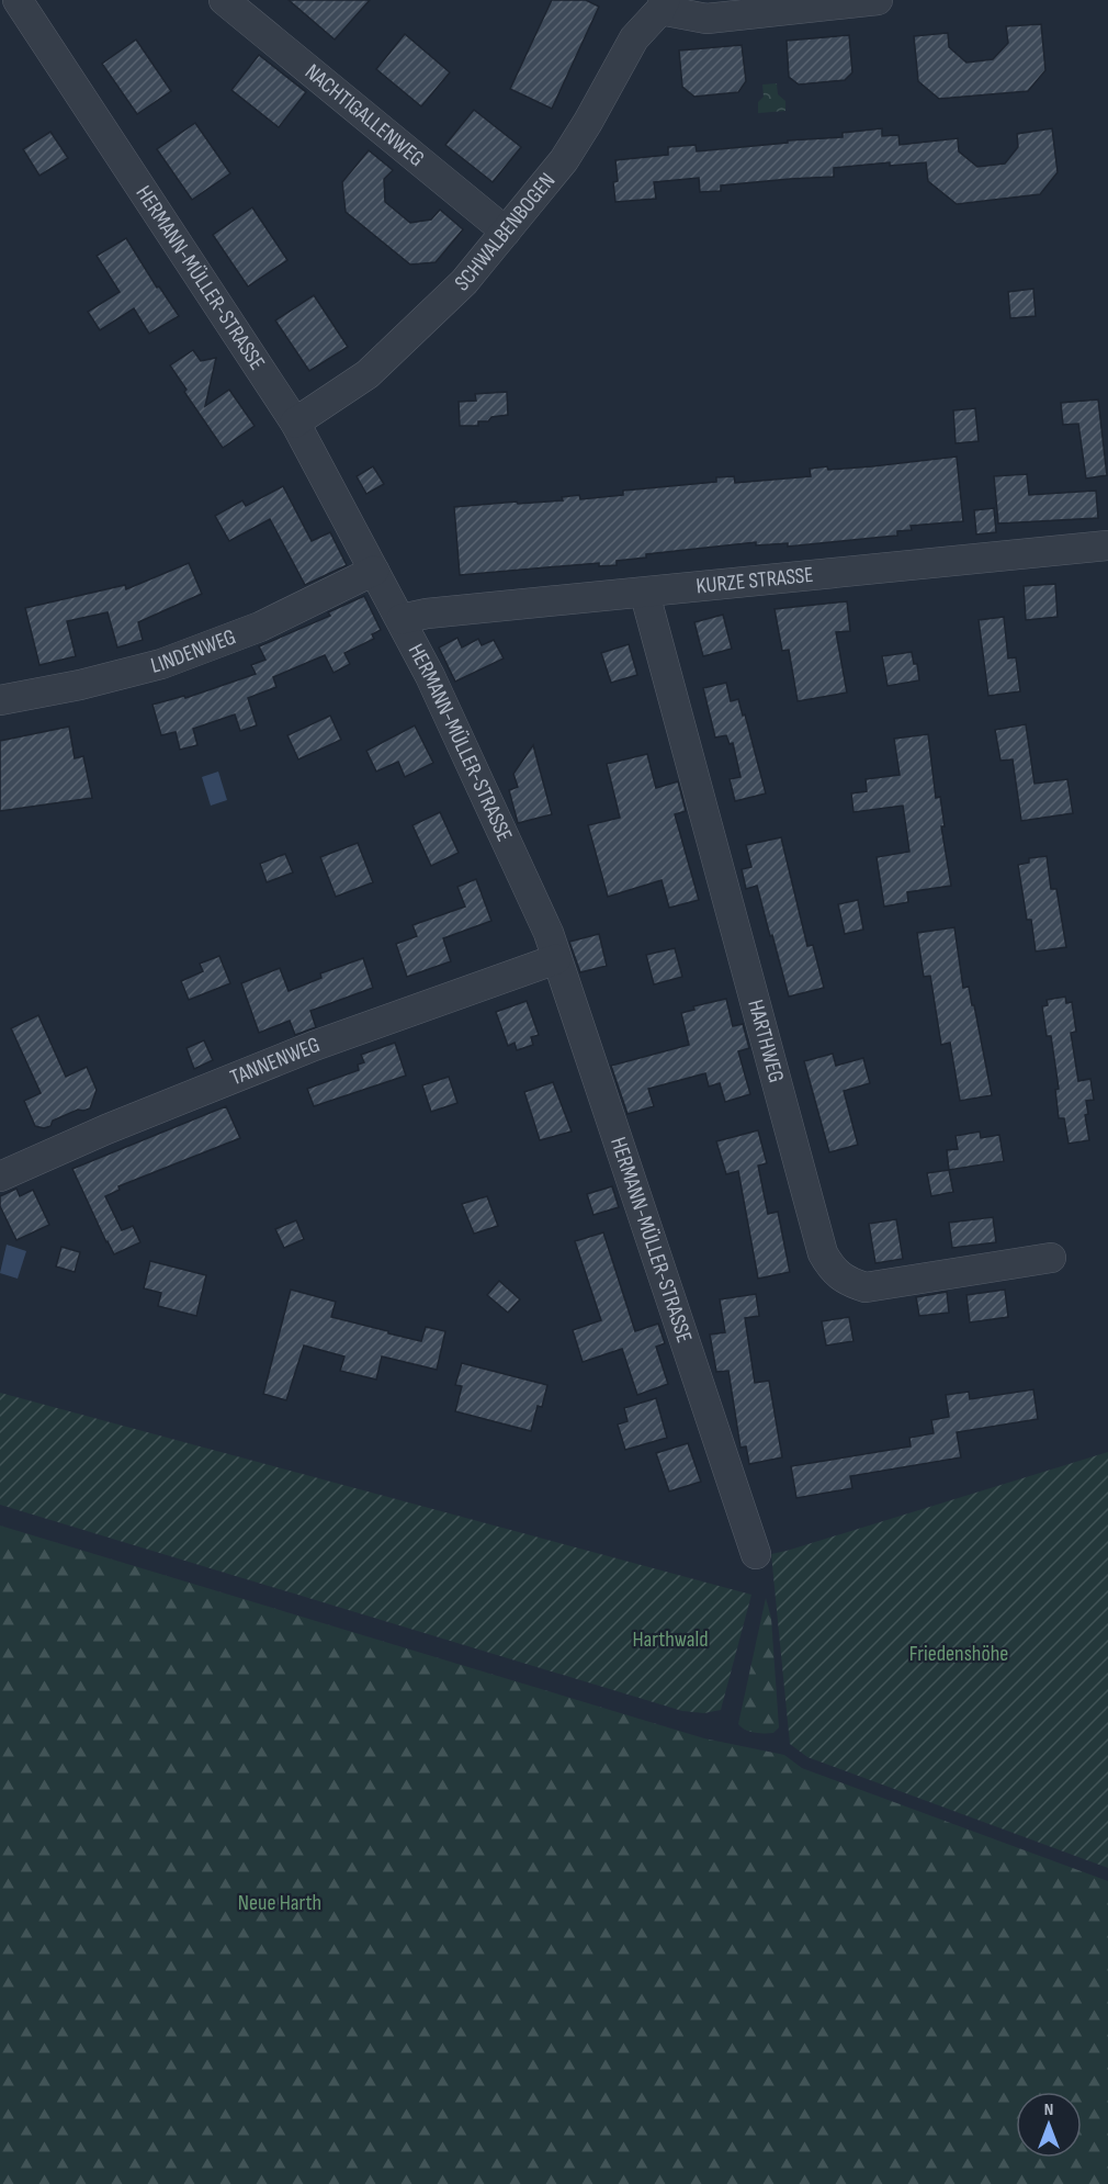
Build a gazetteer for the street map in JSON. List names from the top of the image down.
{
  "streets": {
    "street": [
      "NACHTIGALLENWEG",
      "SCHWALBENBOGEN",
      "HERMANN-MÜLLER-STRASSE",
      "KURZE STRASSE",
      "LINDENWEG",
      "HARTHWEG",
      "TANNENWEG"
    ]
  },
  "crossings": [
    ["NACHTIGALLENWEG", "SCHWALBENBOGEN"],
    ["SCHWALBENBOGEN", "HERMANN-MÜLLER-STRASSE"],
    ["HERMANN-MÜLLER-STRASSE", "KURZE STRASSE"],
    ["HERMANN-MÜLLER-STRASSE", "LINDENWEG"],
    ["HERMANN-MÜLLER-STRASSE", "TANNENWEG"],
    ["KURZE STRASSE", "HARTHWEG"]
  ],
  "parks": ["Harthwald", "Friedenshöhe", "Neue Harth"],
  "north": "top"
}
